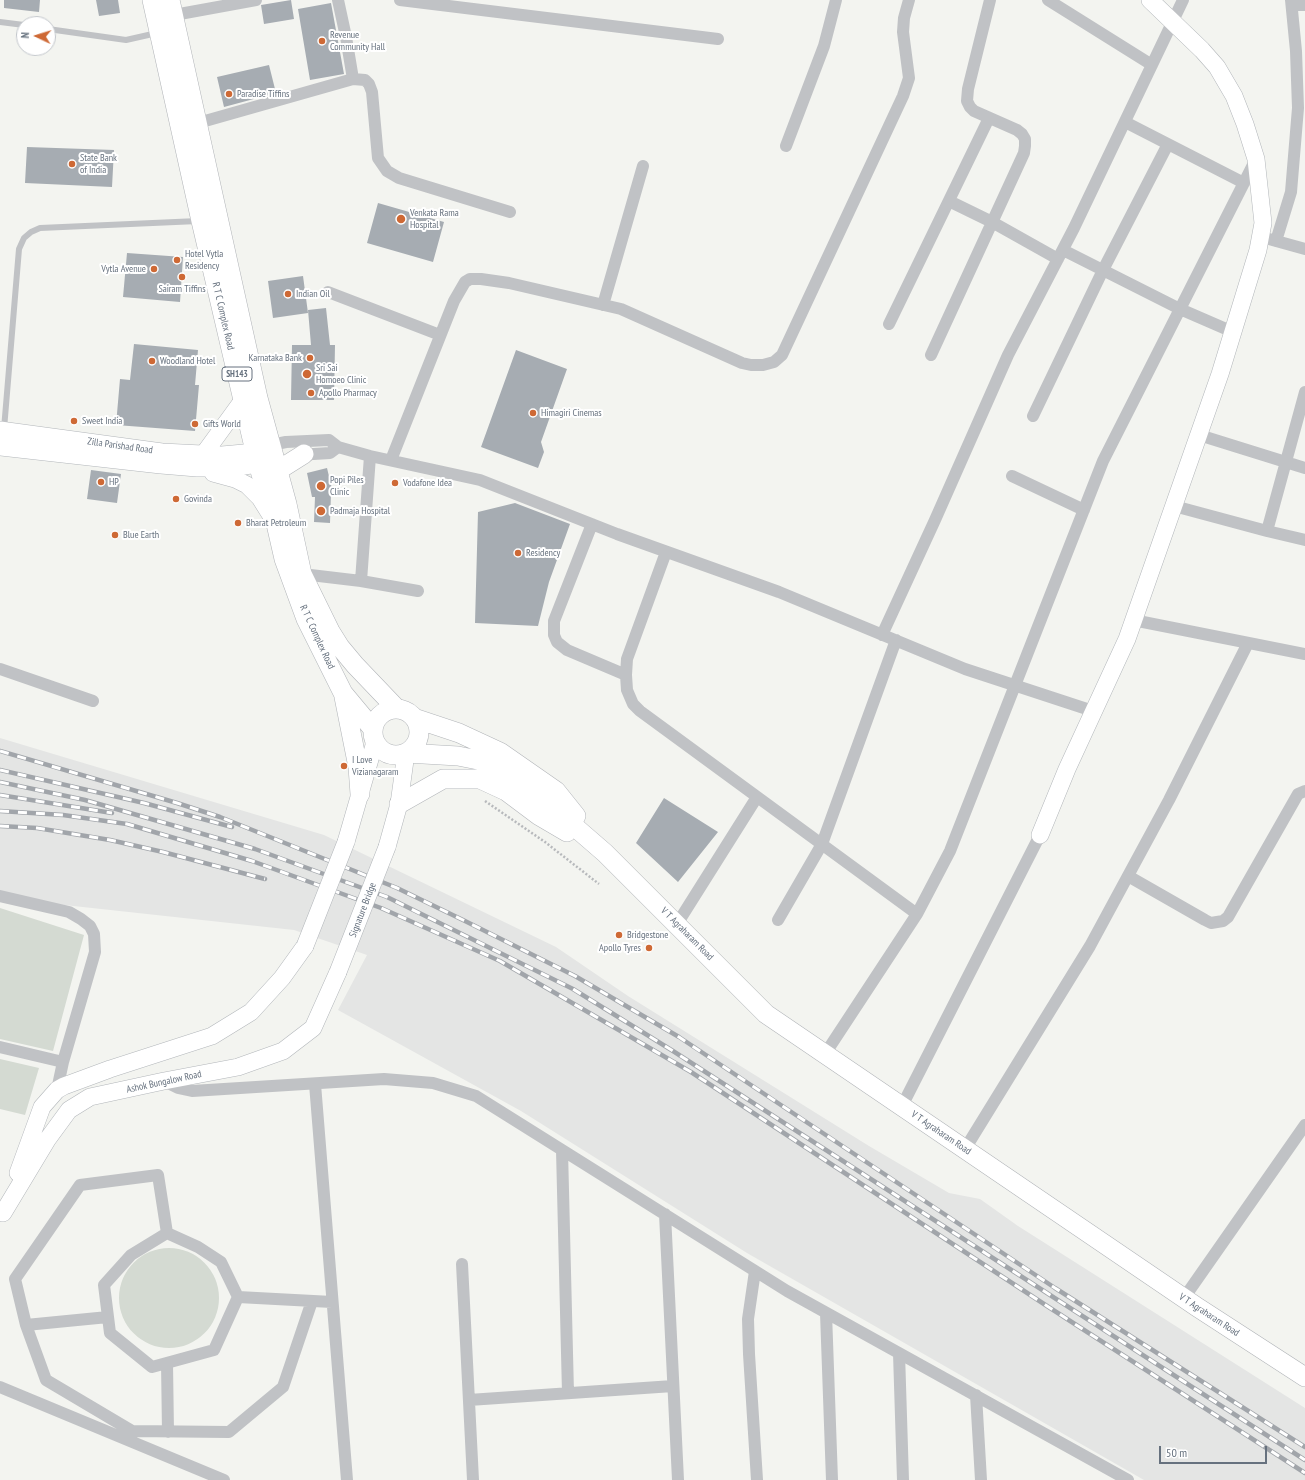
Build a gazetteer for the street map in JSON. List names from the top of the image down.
{
  "streets": {
    "main road": ["R T C Complex Road", "SH143", "V T Agraharam Road"],
    "street": ["Zilla Parishad Road", "Signature Bridge", "Ashok Bungalow Road"]
  },
  "crossings": [
    ["R T C Complex Road", "SH143"],
    ["R T C Complex Road", "Signature Bridge"],
    ["R T C Complex Road", "Ashok Bungalow Road"],
    ["SH143", "Signature Bridge"],
    ["SH143", "Ashok Bungalow Road"],
    ["Signature Bridge", "Ashok Bungalow Road"]
  ],
  "places": [
    "Revenue Community Hall",
    "Paradise Tiffins",
    "State Bank of India",
    "Venkata Rama Hospital",
    "Hotel Vytla Residency",
    "Vytla Avenue",
    "Sairam Tiffins",
    "Indian Oil",
    "Karnataka Bank",
    "Woodland Hotel",
    "Sri Sai Homoeo Clinic",
    "Apollo Pharmacy",
    "Himagiri Cinemas",
    "Sweet India",
    "Gifts World",
    "HP",
    "Vodafone Idea",
    "Popi Piles Clinic",
    "Govinda",
    "Padmaja Hospital",
    "Bharat Petroleum",
    "Blue Earth",
    "Residency",
    "I Love Vizianagaram",
    "Bridgestone",
    "Apollo Tyres"
  ],
  "scale_bar": "50 m",
  "north": "left"
}
